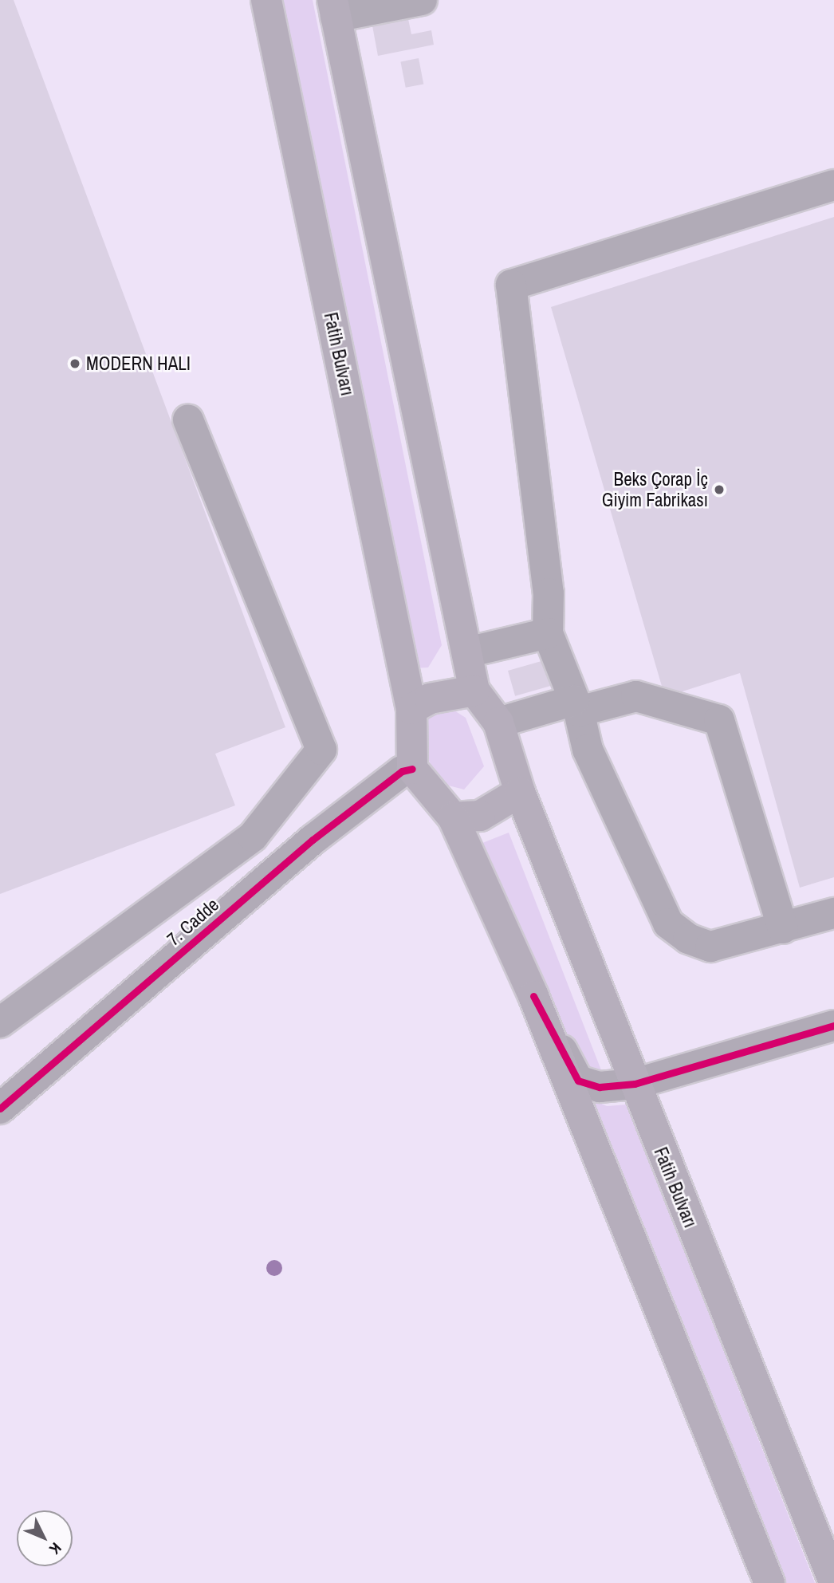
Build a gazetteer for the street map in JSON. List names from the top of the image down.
{
  "streets": {
    "main road": ["Fatih Bulvarı"],
    "street": ["7. Cadde"]
  },
  "crossings": [
    ["Fatih Bulvarı", "7. Cadde"]
  ],
  "places": ["MODERN HALI", "Beks Çorap İç Giyim Fabrikası"],
  "north": "bottom right"
}
